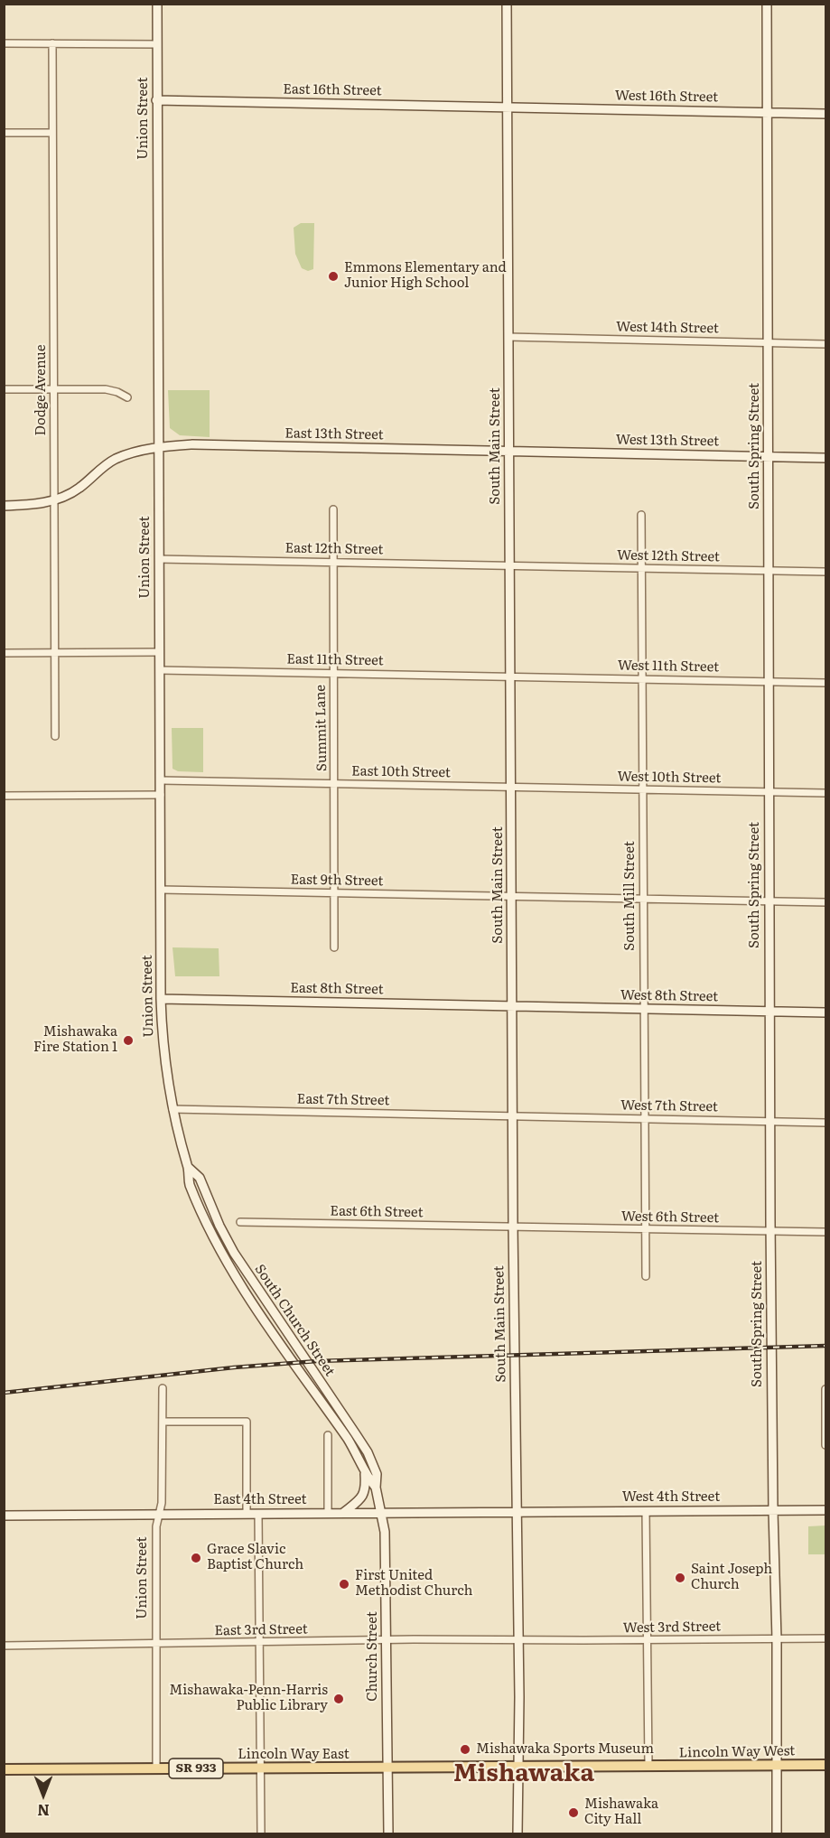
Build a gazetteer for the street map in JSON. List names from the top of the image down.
{
  "streets": {
    "main road": ["Lincoln Way West", "Lincoln Way East", "SR 933"],
    "street": [
      "East 16th Street",
      "West 16th Street",
      "Union Street",
      "West 14th Street",
      "Dodge Avenue",
      "East 13th Street",
      "West 13th Street",
      "South Main Street",
      "South Spring Street",
      "East 12th Street",
      "West 12th Street",
      "East 11th Street",
      "West 11th Street",
      "Summit Lane",
      "East 10th Street",
      "West 10th Street",
      "East 9th Street",
      "South Mill Street",
      "East 8th Street",
      "West 8th Street",
      "East 7th Street",
      "West 7th Street",
      "East 6th Street",
      "West 6th Street",
      "South Church Street",
      "West 4th Street",
      "East 4th Street",
      "West 3rd Street",
      "East 3rd Street",
      "Church Street"
    ]
  },
  "crossings": [
    ["East 16th Street", "West 16th Street"],
    ["East 16th Street", "Union Street"],
    ["East 16th Street", "South Main Street"],
    ["West 16th Street", "South Main Street"],
    ["West 16th Street", "South Spring Street"],
    ["Union Street", "East 13th Street"],
    ["Union Street", "East 12th Street"],
    ["Union Street", "East 11th Street"],
    ["Union Street", "East 10th Street"],
    ["Union Street", "East 9th Street"],
    ["Union Street", "East 8th Street"],
    ["Union Street", "East 7th Street"],
    ["Union Street", "South Church Street"],
    ["Union Street", "East 4th Street"],
    ["Union Street", "East 3rd Street"],
    ["Union Street", "Lincoln Way East"],
    ["West 14th Street", "South Main Street"],
    ["West 14th Street", "South Spring Street"],
    ["East 13th Street", "West 13th Street"],
    ["East 13th Street", "South Main Street"],
    ["West 13th Street", "South Main Street"],
    ["West 13th Street", "South Spring Street"],
    ["South Main Street", "East 12th Street"],
    ["South Main Street", "West 12th Street"],
    ["South Main Street", "East 11th Street"],
    ["South Main Street", "West 11th Street"],
    ["South Main Street", "East 10th Street"],
    ["South Main Street", "West 10th Street"],
    ["South Main Street", "East 9th Street"],
    ["South Main Street", "East 8th Street"],
    ["South Main Street", "West 8th Street"],
    ["South Main Street", "East 7th Street"],
    ["South Main Street", "West 7th Street"],
    ["South Main Street", "East 6th Street"],
    ["South Main Street", "West 6th Street"],
    ["South Main Street", "West 4th Street"],
    ["South Main Street", "East 4th Street"],
    ["South Main Street", "West 3rd Street"],
    ["South Main Street", "East 3rd Street"],
    ["South Main Street", "Lincoln Way West"],
    ["South Main Street", "Lincoln Way East"],
    ["South Spring Street", "West 12th Street"],
    ["South Spring Street", "West 11th Street"],
    ["South Spring Street", "West 10th Street"],
    ["South Spring Street", "East 9th Street"],
    ["South Spring Street", "West 8th Street"],
    ["South Spring Street", "West 7th Street"],
    ["South Spring Street", "West 6th Street"],
    ["South Spring Street", "West 4th Street"],
    ["South Spring Street", "West 3rd Street"],
    ["South Spring Street", "Lincoln Way West"],
    ["East 12th Street", "West 12th Street"],
    ["East 12th Street", "Summit Lane"],
    ["West 12th Street", "South Mill Street"],
    ["East 11th Street", "West 11th Street"],
    ["East 11th Street", "Summit Lane"],
    ["West 11th Street", "South Mill Street"],
    ["Summit Lane", "East 10th Street"],
    ["Summit Lane", "East 9th Street"],
    ["East 10th Street", "West 10th Street"],
    ["West 10th Street", "South Mill Street"],
    ["East 9th Street", "South Mill Street"],
    ["South Mill Street", "West 8th Street"],
    ["South Mill Street", "West 7th Street"],
    ["South Mill Street", "West 6th Street"],
    ["East 8th Street", "West 8th Street"],
    ["East 7th Street", "West 7th Street"],
    ["East 7th Street", "South Church Street"],
    ["East 6th Street", "West 6th Street"],
    ["South Church Street", "East 4th Street"],
    ["South Church Street", "Church Street"],
    ["West 4th Street", "East 4th Street"],
    ["East 4th Street", "Church Street"],
    ["West 3rd Street", "East 3rd Street"],
    ["East 3rd Street", "Church Street"],
    ["Church Street", "Lincoln Way East"],
    ["Lincoln Way West", "Lincoln Way East"]
  ],
  "districts": ["Mishawaka"],
  "places": [
    "Emmons Elementary and Junior High School",
    "Mishawaka Fire Station 1",
    "Grace Slavic Baptist Church",
    "Saint Joseph Church",
    "First United Methodist Church",
    "Mishawaka-Penn-Harris Public Library",
    "Mishawaka Sports Museum",
    "Mishawaka City Hall"
  ],
  "north": "bottom"
}
